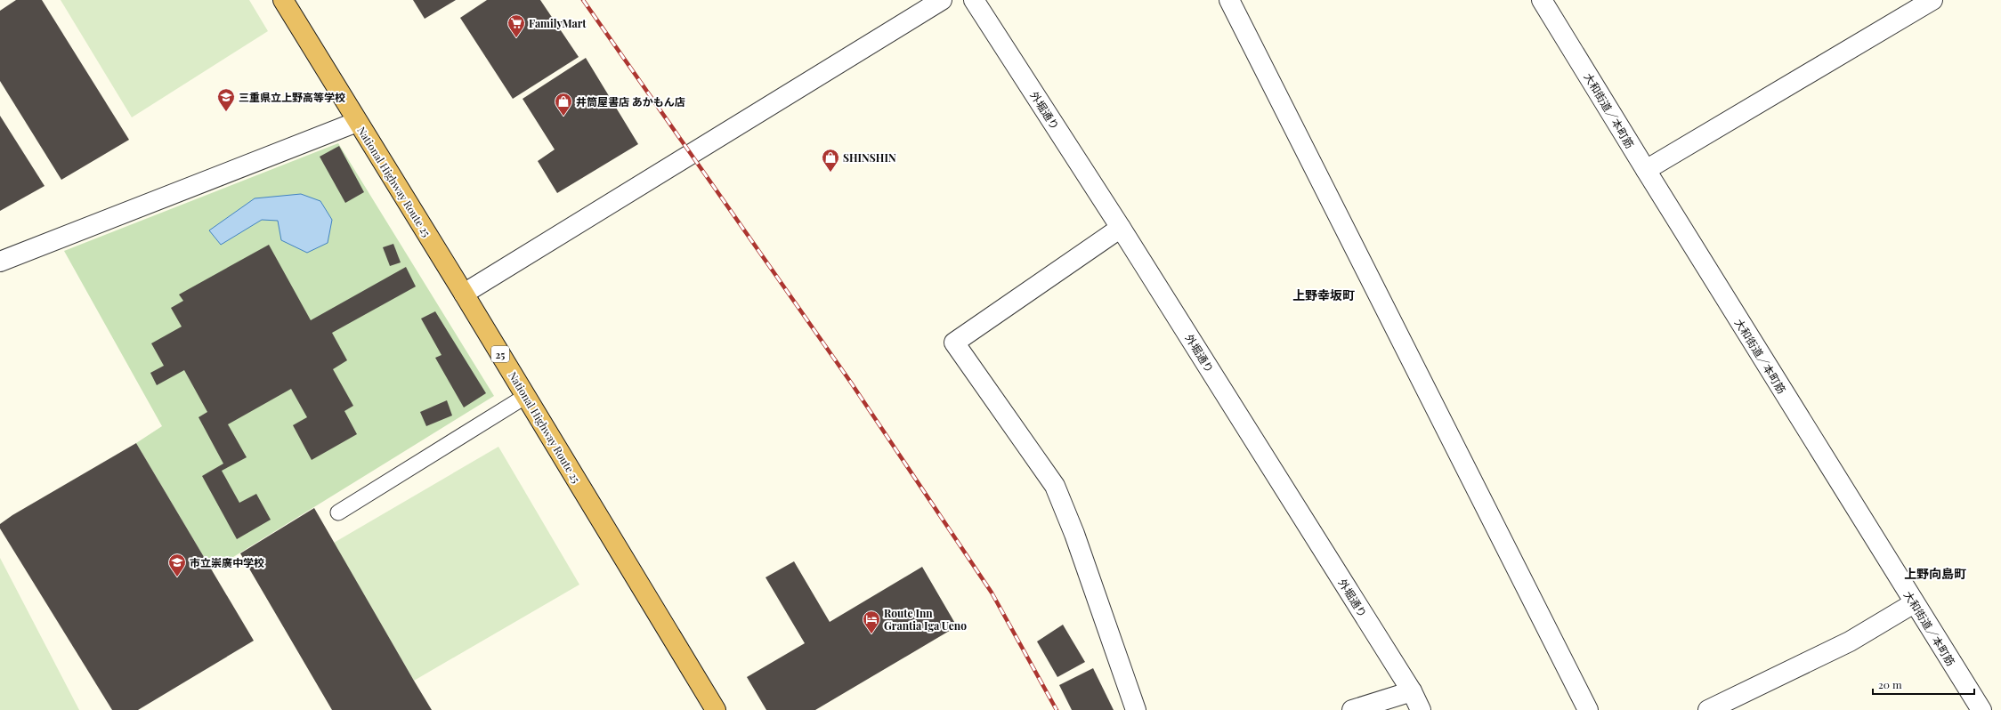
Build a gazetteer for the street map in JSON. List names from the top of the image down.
{
  "streets": {
    "highway": ["National Highway Route 25", "25"],
    "street": ["外堀通り", "大和街道／本町筋"]
  },
  "districts": ["上野幸坂町", "上野向島町"],
  "places": {
    "supermarket": ["FamilyMart"],
    "school or university": ["三重県立上野高等学校", "市立崇廣中学校"],
    "shop": ["井筒屋書店 あかもん店", "SHINSHIN"],
    "hotel": ["Route Inn Grantia Iga Ueno"]
  },
  "scale_bar": "20 m"
}
